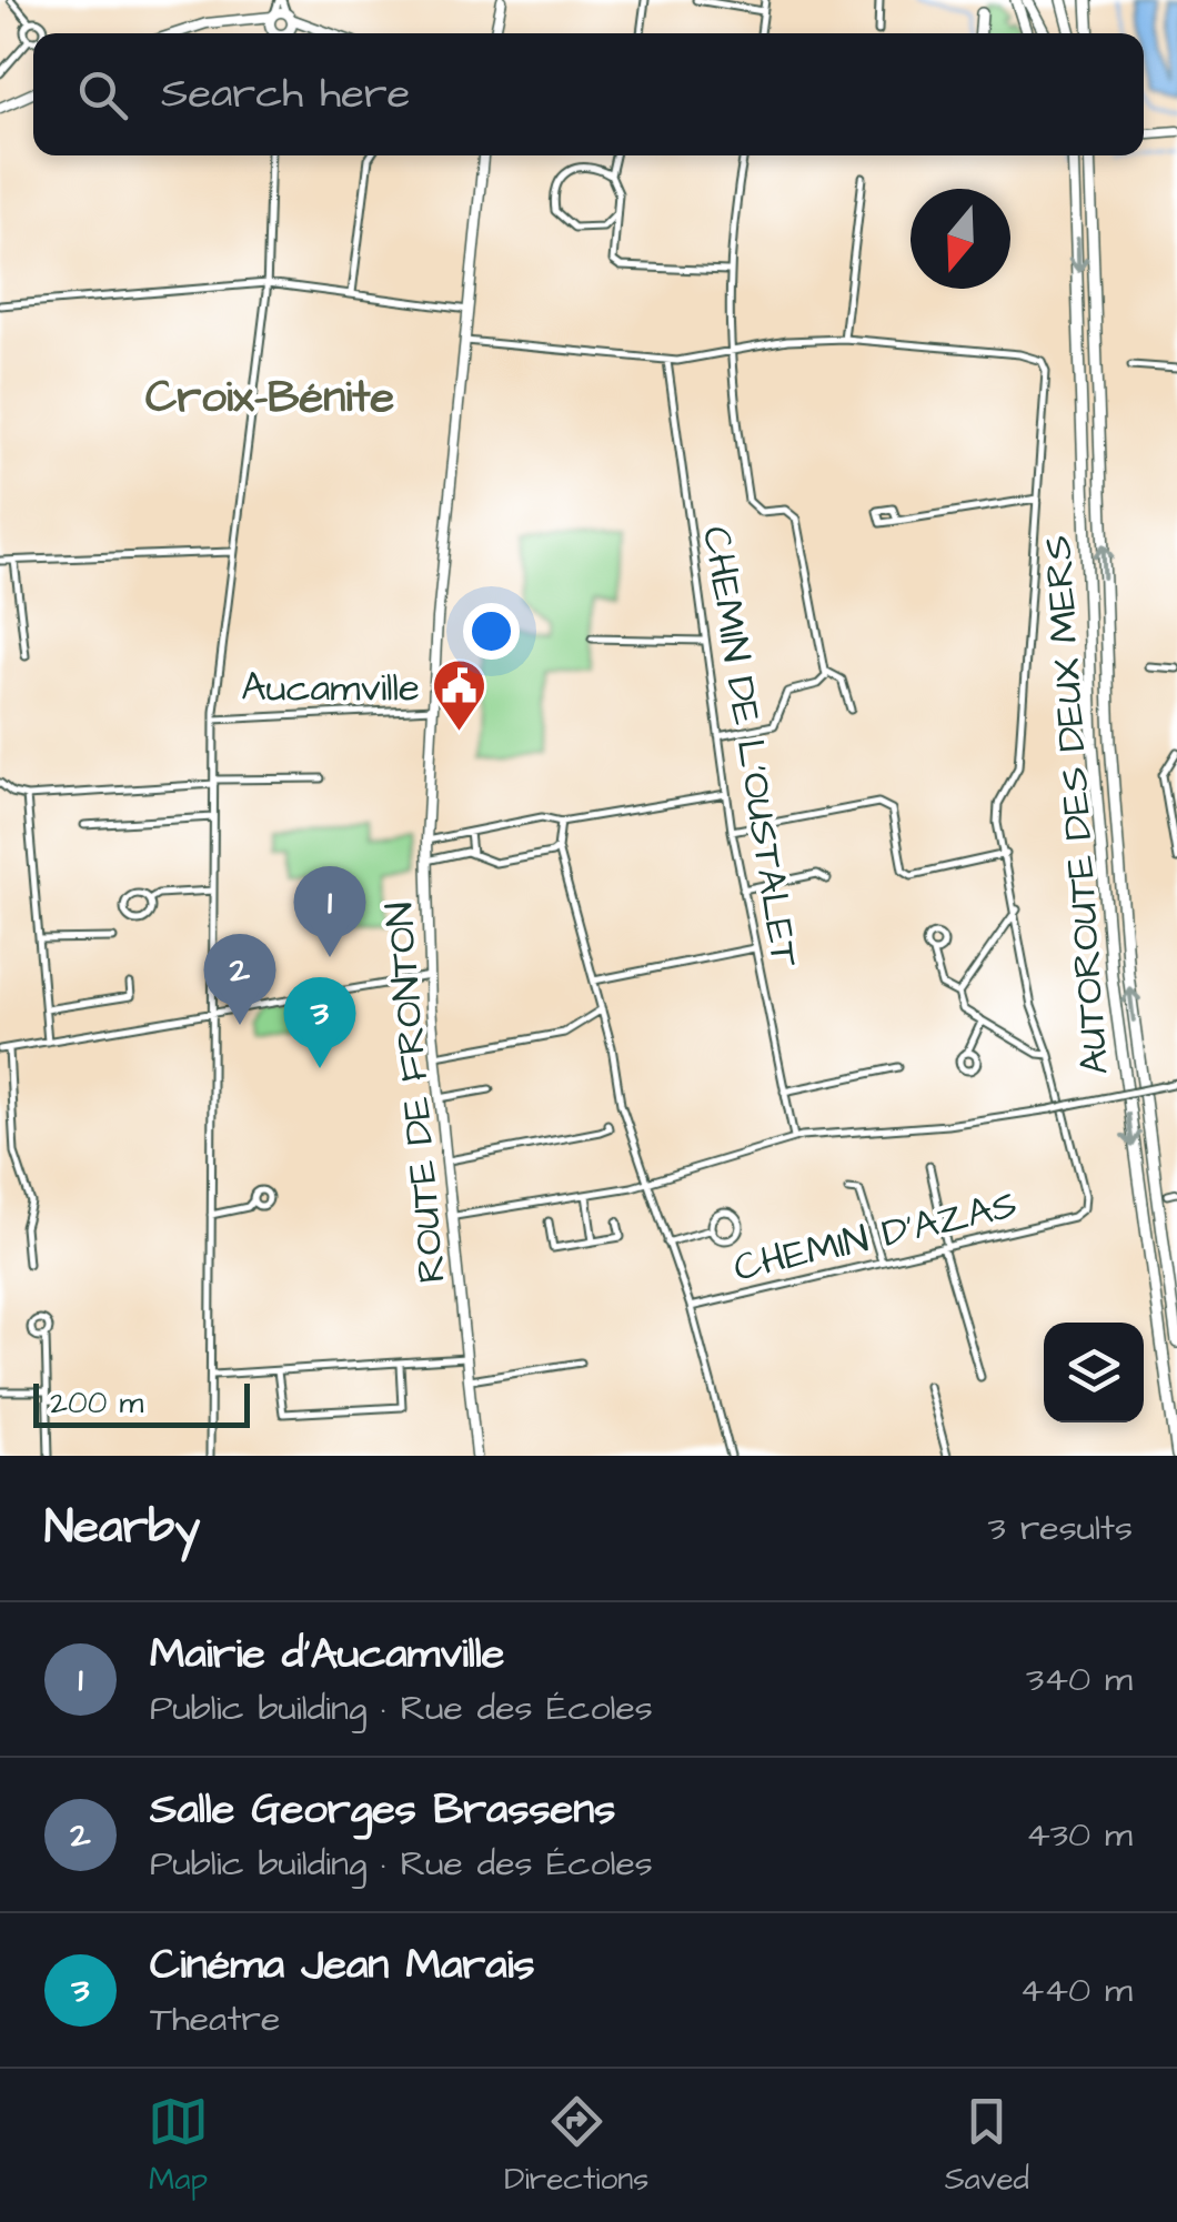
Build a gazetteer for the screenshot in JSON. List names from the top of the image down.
{
  "streets": {
    "highway": ["AUTOROUTE DES DEUX MERS"],
    "main road": ["ROUTE DE FRONTON"],
    "street": ["CHEMIN DE L'OUSTALET", "CHEMIN D'AZAS"]
  },
  "districts": ["Croix-Bénite"],
  "places": {
    "public building": ["Aucamville"]
  },
  "scale_bar": "200 m",
  "north": "bottom",
  "page": {
    "search": "Search here",
    "pins": ["1", "2", "3"],
    "scale": "200 m",
    "heading": ["Nearby", "3 results"],
    "list": [
      {
        "mark": "1",
        "name": "Mairie d'Aucamville",
        "note": "Public building · Rue des Écoles",
        "value": "340 m"
      },
      {
        "mark": "2",
        "name": "Salle Georges Brassens",
        "note": "Public building · Rue des Écoles",
        "value": "430 m"
      },
      {
        "mark": "3",
        "name": "Cinéma Jean Marais",
        "note": "Theatre",
        "value": "440 m"
      }
    ],
    "nav": ["Map", "Directions", "Saved"]
  }
}
